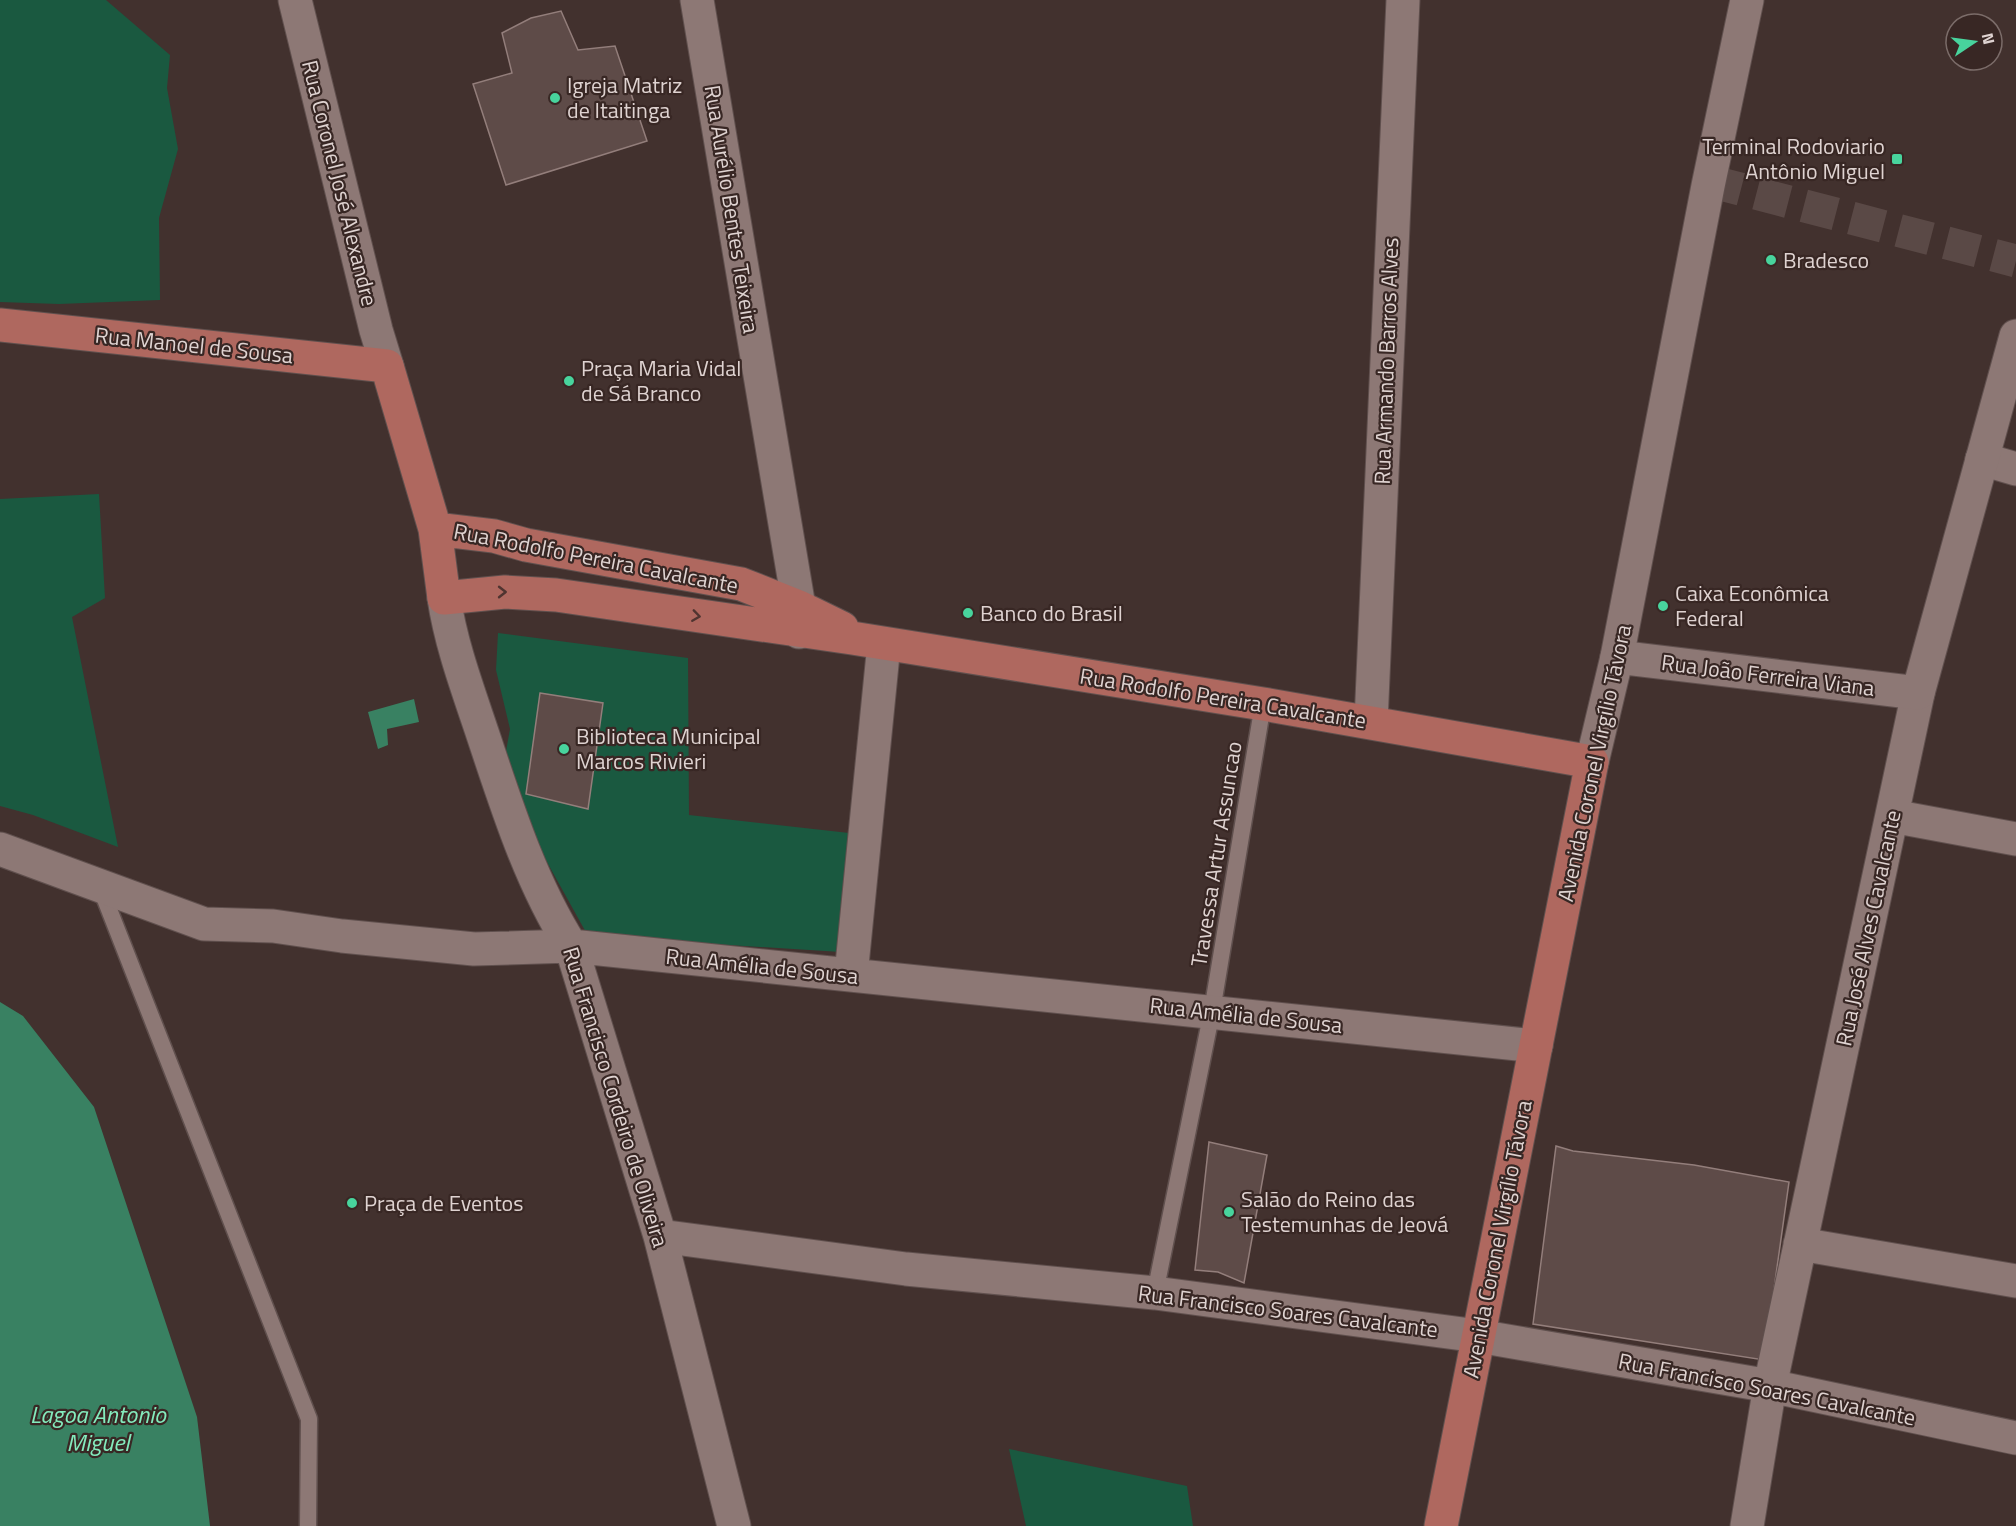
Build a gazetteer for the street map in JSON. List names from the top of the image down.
{
  "streets": {
    "main road": [
      "Rua Manoel de Sousa",
      "Rua Rodolfo Pereira Cavalcante",
      "Avenida Coronel Virgílio Távora",
      "Rua Francisco Cordeiro de Oliveira"
    ],
    "street": [
      "Rua Coronel José Alexandre",
      "Rua Aurélio Bentes Teixeira",
      "Rua Armando Barros Alves",
      "Rua João Ferreira Viana",
      "Rua José Alves Cavalcante",
      "Rua Amélia de Sousa",
      "Rua Francisco Soares Cavalcante"
    ],
    "lane": ["Travessa Artur Assuncao"]
  },
  "crossings": [
    ["Rua Coronel José Alexandre", "Rua Manoel de Sousa"],
    ["Rua Coronel José Alexandre", "Rua Francisco Cordeiro de Oliveira"],
    ["Rua Aurélio Bentes Teixeira", "Rua Rodolfo Pereira Cavalcante"],
    ["Rua Manoel de Sousa", "Rua Francisco Cordeiro de Oliveira"],
    ["Rua Armando Barros Alves", "Rua Rodolfo Pereira Cavalcante"],
    ["Rua Rodolfo Pereira Cavalcante", "Avenida Coronel Virgílio Távora"],
    ["Rua Rodolfo Pereira Cavalcante", "Travessa Artur Assuncao"],
    ["Rua Rodolfo Pereira Cavalcante", "Rua Francisco Cordeiro de Oliveira"],
    ["Rua João Ferreira Viana", "Avenida Coronel Virgílio Távora"],
    ["Rua João Ferreira Viana", "Rua José Alves Cavalcante"],
    ["Avenida Coronel Virgílio Távora", "Rua Amélia de Sousa"],
    ["Avenida Coronel Virgílio Távora", "Rua Francisco Soares Cavalcante"],
    ["Travessa Artur Assuncao", "Rua Amélia de Sousa"],
    ["Travessa Artur Assuncao", "Rua Francisco Soares Cavalcante"],
    ["Rua José Alves Cavalcante", "Rua Francisco Soares Cavalcante"],
    ["Rua Amélia de Sousa", "Rua Francisco Cordeiro de Oliveira"],
    ["Rua Francisco Cordeiro de Oliveira", "Rua Francisco Soares Cavalcante"]
  ],
  "water": ["Lagoa Antonio Miguel"],
  "places": {
    "other": [
      "Igreja Matriz de Itaitinga",
      "Bradesco",
      "Praça Maria Vidal de Sá Branco",
      "Caixa Econômica Federal",
      "Banco do Brasil",
      "Biblioteca Municipal Marcos Rivieri",
      "Praça de Eventos",
      "Salão do Reino das Testemunhas de Jeová"
    ],
    "transit": ["Terminal Rodoviario Antônio Miguel"]
  },
  "north": "right"
}
